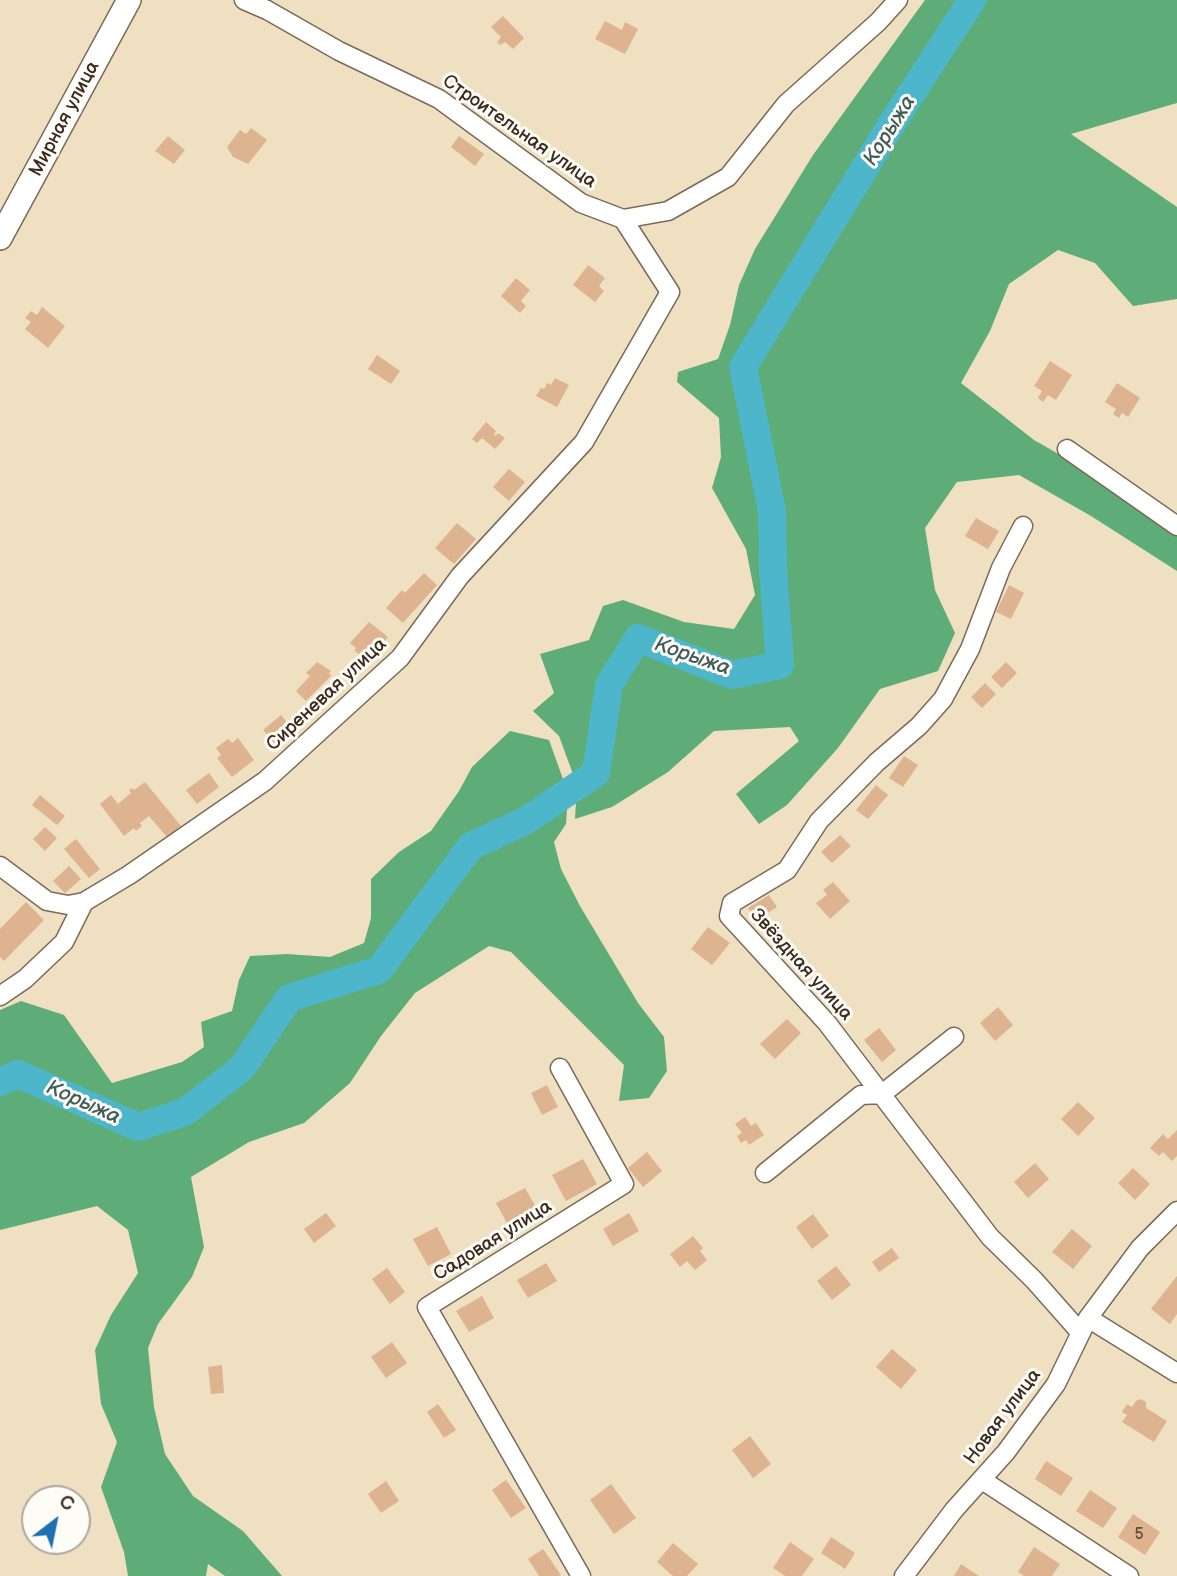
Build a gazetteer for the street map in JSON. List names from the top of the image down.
{
  "streets": {
    "street": [
      "Мирная улица",
      "Строительная улица",
      "Сиреневая улица",
      "Звёздная улица",
      "Садовая улица",
      "Новая улица"
    ]
  },
  "crossings": [
    ["Строительная улица", "Сиреневая улица"],
    ["Звёздная улица", "Новая улица"]
  ],
  "water": ["Корыжа"],
  "house_numbers": ["5"],
  "north": "top right"
}
